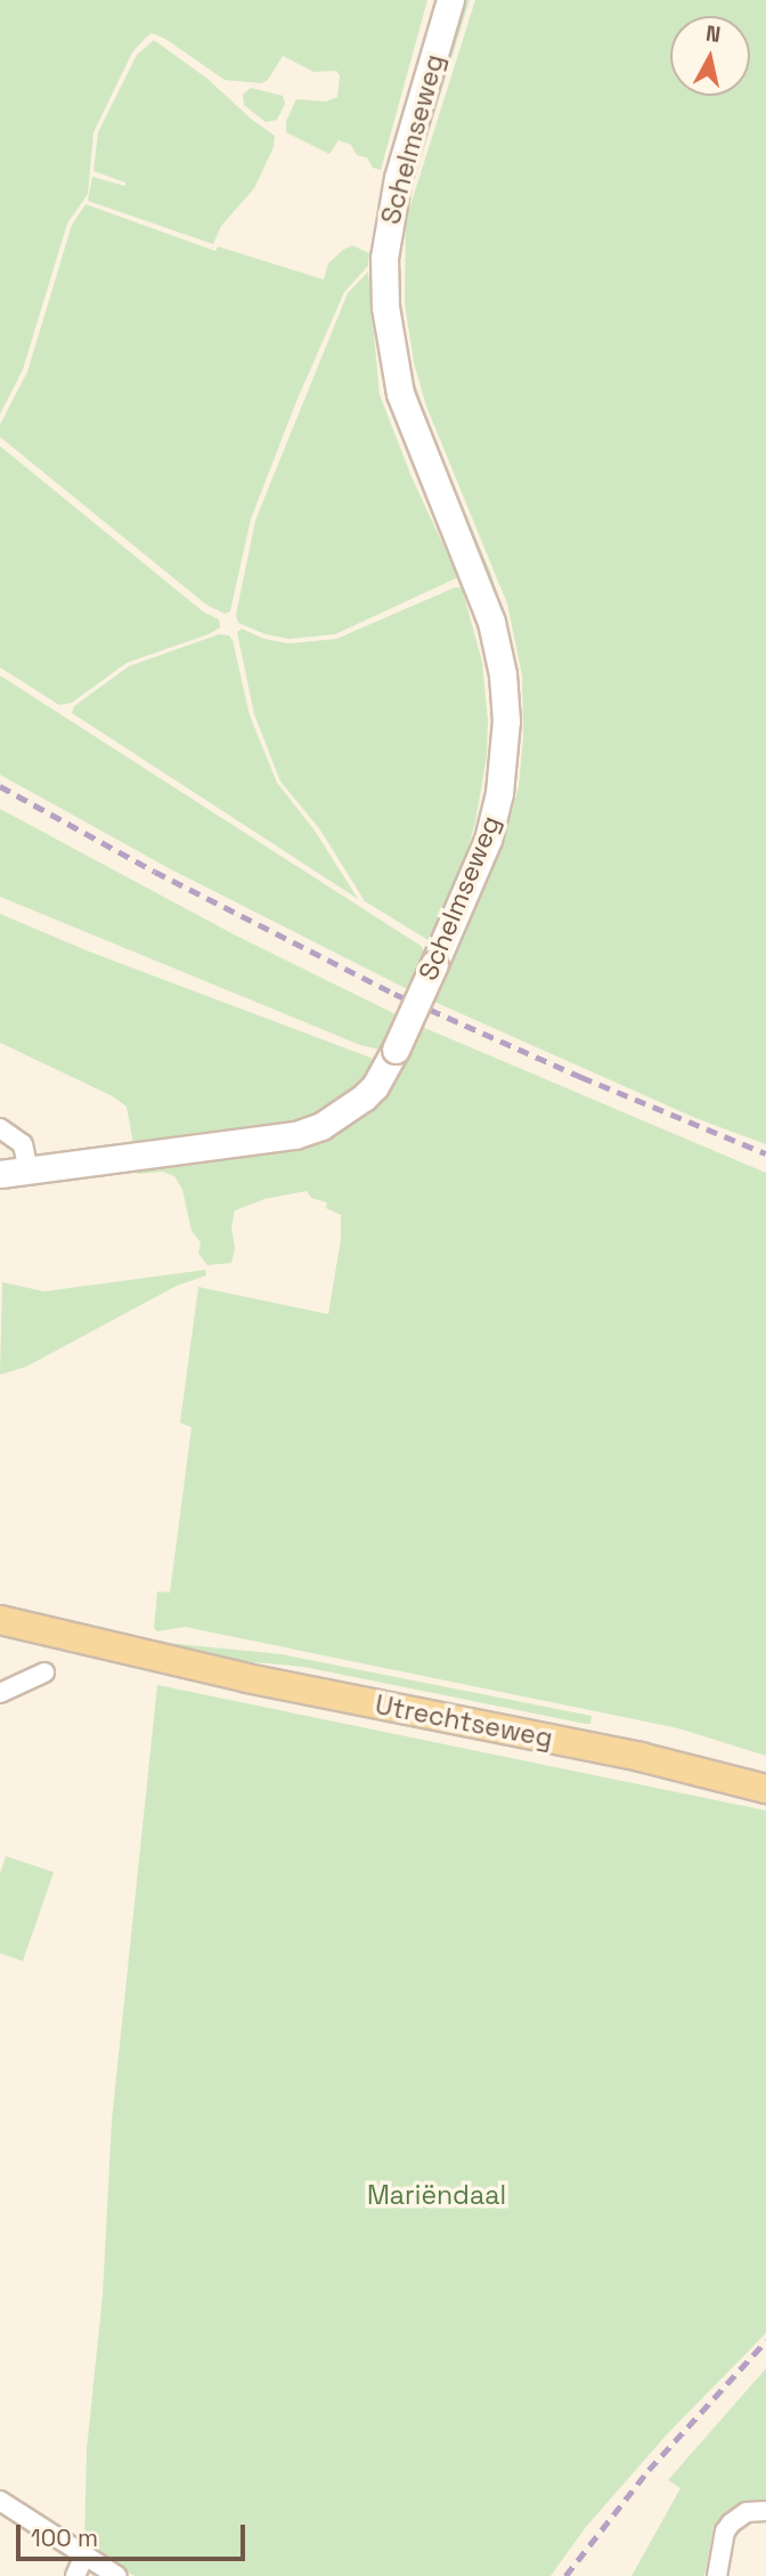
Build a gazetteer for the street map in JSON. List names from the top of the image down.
{
  "streets": {
    "main road": ["Schelmseweg", "Utrechtseweg"]
  },
  "parks": ["Mariëndaal"],
  "scale_bar": "100 m",
  "north": "top"
}
